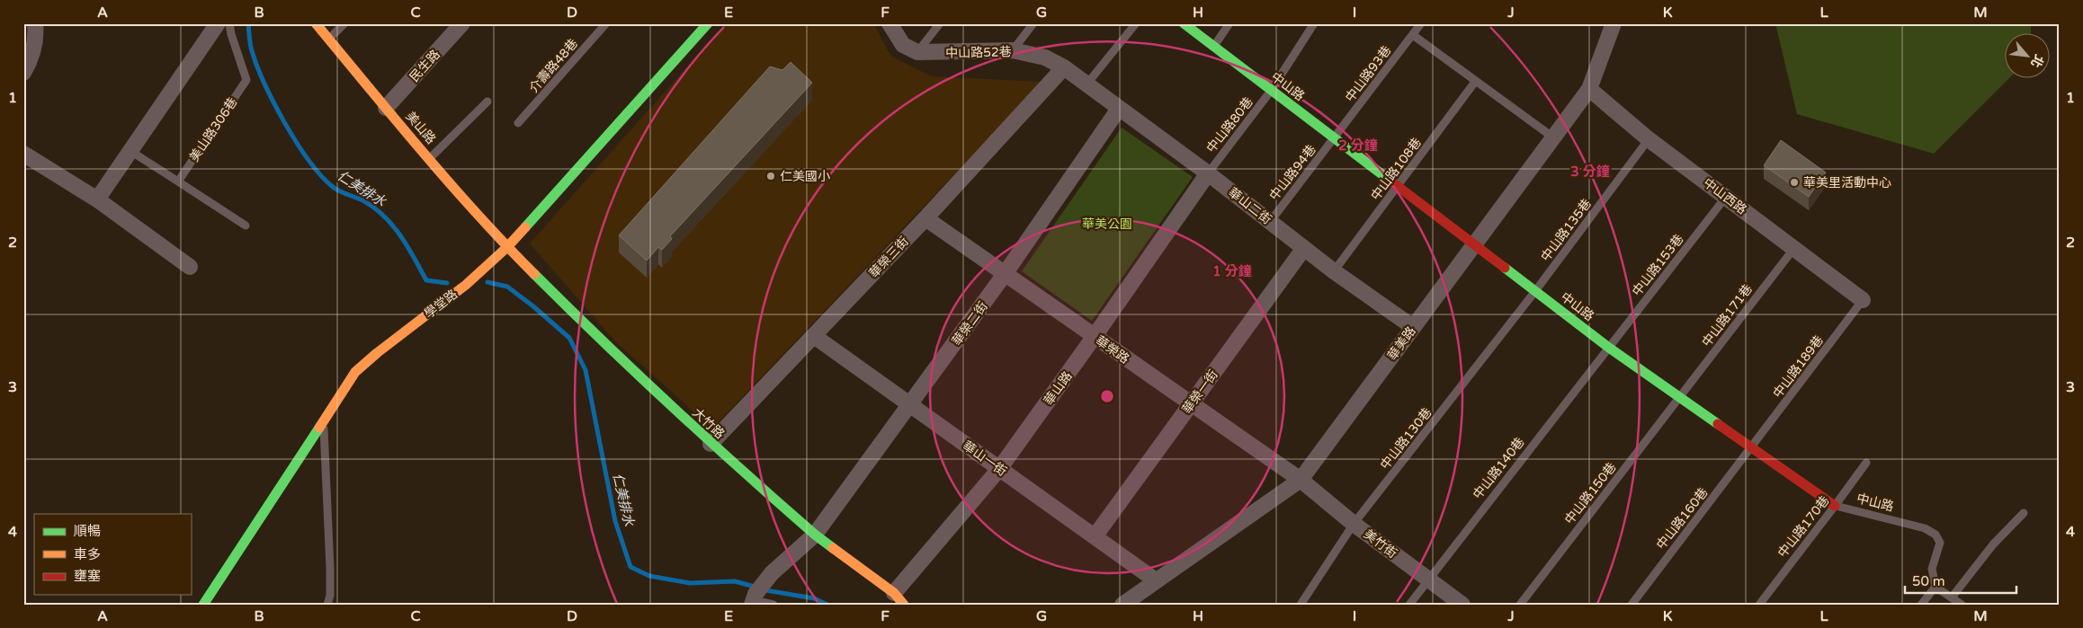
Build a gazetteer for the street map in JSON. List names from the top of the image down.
{
  "streets": {
    "street": [
      "中山路52巷",
      "民生路",
      "中山路",
      "美山路",
      "中山西路",
      "華山二街",
      "華榮三街",
      "學堂路",
      "華榮二街",
      "華美路",
      "華榮路",
      "華山路",
      "華榮一街",
      "大竹路",
      "華山一街",
      "美竹街"
    ],
    "lane": [
      "介壽路48巷",
      "中山路93巷",
      "中山路80巷",
      "美山路306巷",
      "中山路108巷",
      "中山路94巷",
      "中山路135巷",
      "中山路153巷",
      "中山路171巷",
      "中山路189巷",
      "中山路130巷",
      "中山路140巷",
      "中山路150巷",
      "中山路160巷",
      "中山路170巷"
    ]
  },
  "crossings": [
    ["中山路52巷", "華山二街"],
    ["中山路52巷", "華榮三街"],
    ["民生路", "美山路"],
    ["中山路93巷", "中山路"],
    ["中山路93巷", "中山路94巷"],
    ["中山路", "中山路80巷"],
    ["中山路", "中山路108巷"],
    ["中山路", "中山路94巷"],
    ["中山路", "中山路135巷"],
    ["中山路", "中山路153巷"],
    ["中山路", "中山路171巷"],
    ["中山路", "華美路"],
    ["中山路", "中山路189巷"],
    ["中山路", "中山路130巷"],
    ["中山路", "中山路140巷"],
    ["中山路", "中山路150巷"],
    ["中山路", "中山路160巷"],
    ["中山路", "中山路170巷"],
    ["中山路80巷", "華山二街"],
    ["中山路80巷", "華山路"],
    ["美山路", "學堂路"],
    ["美山路", "大竹路"],
    ["中山路108巷", "華山二街"],
    ["中山路94巷", "華山二街"],
    ["中山西路", "中山路135巷"],
    ["中山西路", "中山路153巷"],
    ["中山西路", "中山路171巷"],
    ["中山西路", "華美路"],
    ["中山西路", "中山路189巷"],
    ["華山二街", "華榮二街"],
    ["華山二街", "華美路"],
    ["華山二街", "華山路"],
    ["華山二街", "華榮一街"],
    ["中山路135巷", "中山路130巷"],
    ["華榮三街", "華榮路"],
    ["華榮三街", "大竹路"],
    ["華榮三街", "華山一街"],
    ["中山路153巷", "中山路140巷"],
    ["學堂路", "大竹路"],
    ["中山路171巷", "中山路150巷"],
    ["華榮二街", "華榮路"],
    ["華榮二街", "大竹路"],
    ["華榮二街", "華山一街"],
    ["華美路", "華榮路"],
    ["華美路", "華山一街"],
    ["華美路", "美竹街"],
    ["華榮路", "華山路"],
    ["華榮路", "華榮一街"],
    ["華榮路", "美竹街"],
    ["中山路189巷", "中山路160巷"],
    ["華山路", "大竹路"],
    ["華山路", "華山一街"],
    ["華榮一街", "華山一街"],
    ["中山路130巷", "美竹街"],
    ["中山路140巷", "美竹街"]
  ],
  "water": ["仁美排水"],
  "parks": ["華美公園"],
  "places": ["仁美國小", "華美里活動中心"],
  "legend": ["順暢", "車多", "壅塞"],
  "scale_bar": "50 m",
  "north": "bottom right",
  "grid": {
    "columns": [
      "A",
      "B",
      "C",
      "D",
      "E",
      "F",
      "G",
      "H",
      "I",
      "J",
      "K",
      "L",
      "M"
    ],
    "rows": [
      "1",
      "2",
      "3",
      "4"
    ]
  },
  "rings": ["2 分鐘", "3 分鐘", "1 分鐘"]
}
